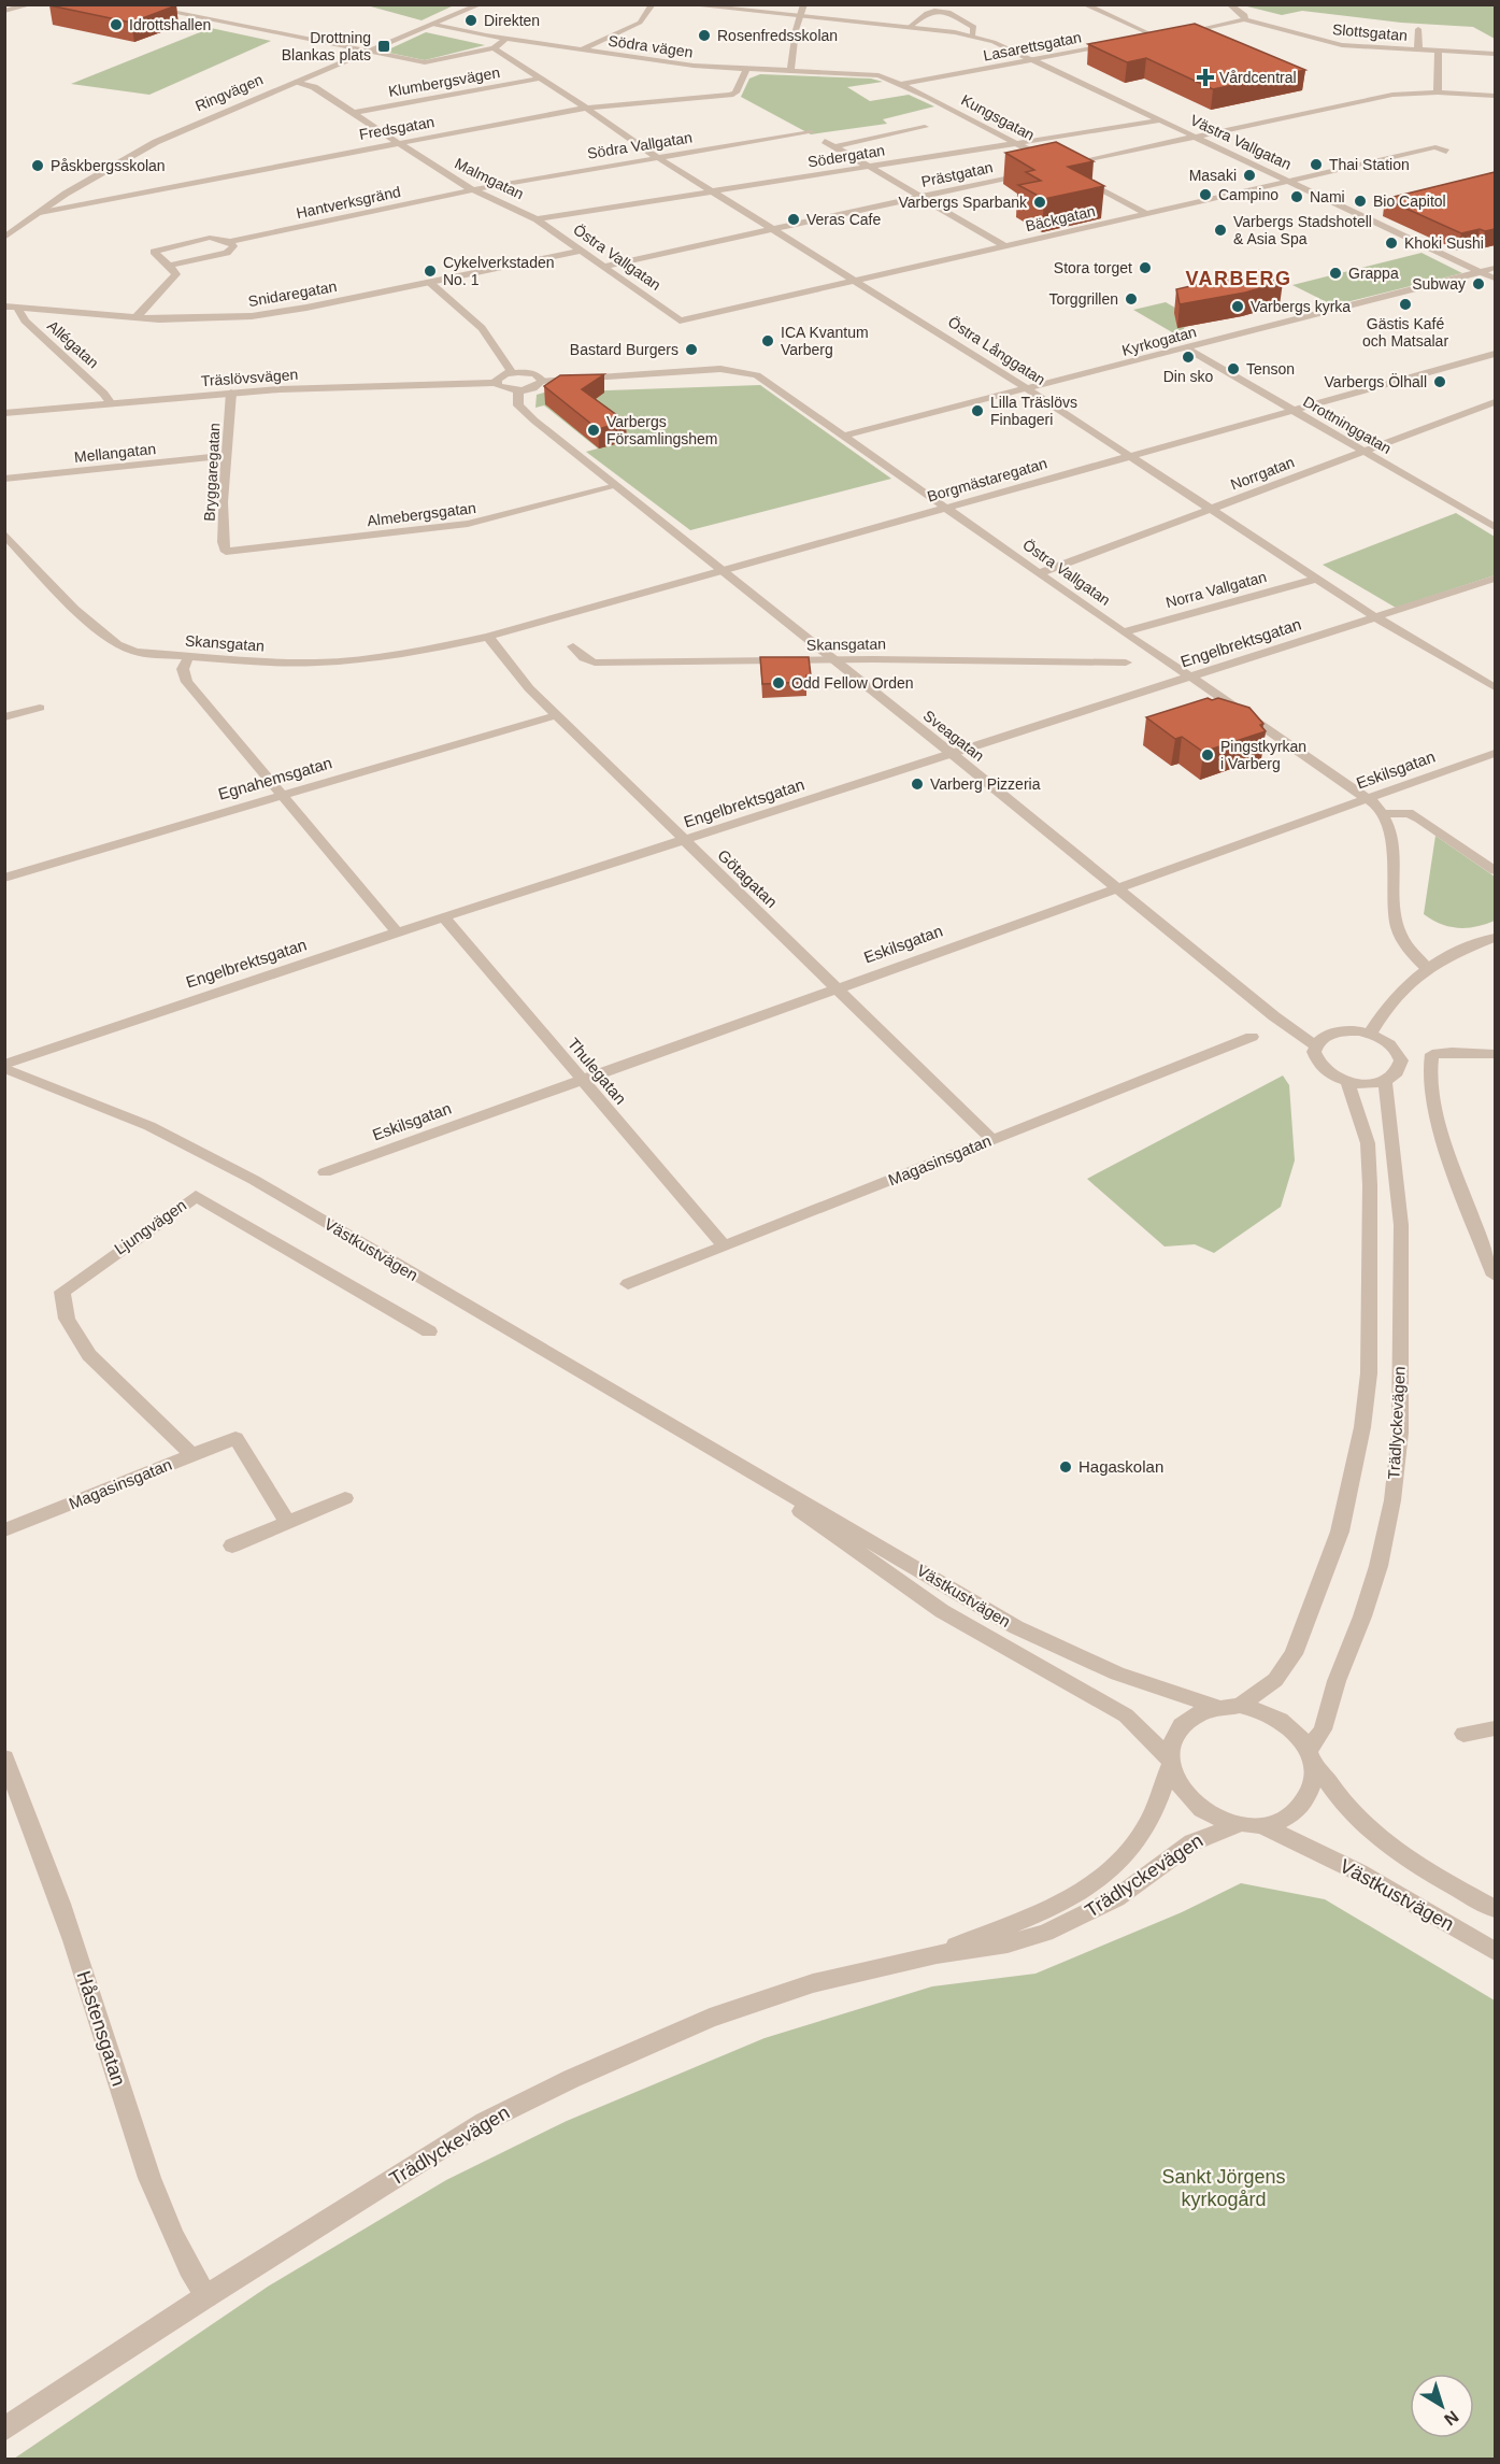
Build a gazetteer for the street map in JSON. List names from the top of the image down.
{
  "streets": {
    "street": [
      "Slottsgatan",
      "Södra vägen",
      "Lasarettsgatan",
      "Klumbergsvägen",
      "Ringvägen",
      "Kungsgatan",
      "Fredsgatan",
      "Västra Vallgatan",
      "Södra Vallgatan",
      "Södergatan",
      "Prästgatan",
      "Malmgatan",
      "Hantverksgränd",
      "Bäckgatan",
      "Östra Vallgatan",
      "Snidaregatan",
      "Kyrkogatan",
      "Allégatan",
      "Östra Långgatan",
      "Träslövsvägen",
      "Drottninggatan",
      "Mellangatan",
      "Bryggaregatan",
      "Norrgatan",
      "Borgmästaregatan",
      "Almebergsgatan",
      "Norra Vallgatan",
      "Skansgatan",
      "Engelbrektsgatan",
      "Sveagatan",
      "Eskilsgatan",
      "Egnahemsgatan",
      "Götagatan",
      "Thulegatan",
      "Magasinsgatan",
      "Ljungvägen",
      "Västkustvägen",
      "Trädlyckevägen",
      "Håstensgatan"
    ]
  },
  "crossings": [
    ["Södra vägen", "Lasarettsgatan"],
    ["Södra vägen", "Ringvägen"],
    ["Södra vägen", "Kungsgatan"],
    ["Södra vägen", "Fredsgatan"],
    ["Lasarettsgatan", "Kungsgatan"],
    ["Lasarettsgatan", "Västra Vallgatan"],
    ["Klumbergsvägen", "Malmgatan"],
    ["Klumbergsvägen", "Östra Långgatan"],
    ["Ringvägen", "Fredsgatan"],
    ["Ringvägen", "Malmgatan"],
    ["Kungsgatan", "Södergatan"],
    ["Fredsgatan", "Malmgatan"],
    ["Fredsgatan", "Östra Långgatan"],
    ["Västra Vallgatan", "Södergatan"],
    ["Västra Vallgatan", "Bäckgatan"],
    ["Västra Vallgatan", "Kyrkogatan"],
    ["Södra Vallgatan", "Malmgatan"],
    ["Södra Vallgatan", "Hantverksgränd"],
    ["Södra Vallgatan", "Östra Långgatan"],
    ["Södergatan", "Malmgatan"],
    ["Södergatan", "Östra Vallgatan"],
    ["Södergatan", "Östra Långgatan"],
    ["Prästgatan", "Östra Vallgatan"],
    ["Prästgatan", "Östra Långgatan"],
    ["Malmgatan", "Hantverksgränd"],
    ["Malmgatan", "Östra Vallgatan"],
    ["Bäckgatan", "Östra Vallgatan"],
    ["Bäckgatan", "Östra Långgatan"],
    ["Östra Vallgatan", "Snidaregatan"],
    ["Östra Vallgatan", "Kyrkogatan"],
    ["Östra Vallgatan", "Norrgatan"],
    ["Östra Vallgatan", "Borgmästaregatan"],
    ["Östra Vallgatan", "Norra Vallgatan"],
    ["Östra Vallgatan", "Engelbrektsgatan"],
    ["Östra Vallgatan", "Eskilsgatan"],
    ["Snidaregatan", "Allégatan"],
    ["Kyrkogatan", "Östra Långgatan"],
    ["Kyrkogatan", "Drottninggatan"],
    ["Allégatan", "Träslövsvägen"],
    ["Östra Långgatan", "Norrgatan"],
    ["Östra Långgatan", "Borgmästaregatan"],
    ["Östra Långgatan", "Norra Vallgatan"],
    ["Östra Långgatan", "Engelbrektsgatan"],
    ["Träslövsvägen", "Bryggaregatan"],
    ["Träslövsvägen", "Sveagatan"],
    ["Drottninggatan", "Norrgatan"],
    ["Drottninggatan", "Borgmästaregatan"],
    ["Mellangatan", "Bryggaregatan"],
    ["Bryggaregatan", "Almebergsgatan"],
    ["Borgmästaregatan", "Skansgatan"],
    ["Borgmästaregatan", "Sveagatan"],
    ["Borgmästaregatan", "Götagatan"],
    ["Almebergsgatan", "Sveagatan"],
    ["Skansgatan", "Sveagatan"],
    ["Skansgatan", "Götagatan"],
    ["Engelbrektsgatan", "Sveagatan"],
    ["Engelbrektsgatan", "Götagatan"],
    ["Engelbrektsgatan", "Thulegatan"],
    ["Engelbrektsgatan", "Västkustvägen"],
    ["Sveagatan", "Eskilsgatan"],
    ["Sveagatan", "Trädlyckevägen"],
    ["Eskilsgatan", "Götagatan"],
    ["Eskilsgatan", "Thulegatan"],
    ["Egnahemsgatan", "Götagatan"],
    ["Götagatan", "Magasinsgatan"],
    ["Thulegatan", "Magasinsgatan"],
    ["Magasinsgatan", "Ljungvägen"],
    ["Västkustvägen", "Trädlyckevägen"],
    ["Trädlyckevägen", "Håstensgatan"]
  ],
  "districts": ["VARBERG"],
  "parks": ["Sankt Jörgens kyrkogård"],
  "places": {
    "other": [
      "Direkten",
      "Idrottshallen",
      "Rosenfredsskolan",
      "Thai Station",
      "Påskbergsskolan",
      "Masaki",
      "Campino",
      "Nami",
      "Bio Capitol",
      "Varbergs Sparbank",
      "Veras Cafe",
      "Varbergs Stadshotell & Asia Spa",
      "Khoki Sushi",
      "Stora torget",
      "Cykelverkstaden No. 1",
      "Grappa",
      "Subway",
      "Torggrillen",
      "Gästis Kafé och Matsalar",
      "Varbergs kyrka",
      "ICA Kvantum Varberg",
      "Bastard Burgers",
      "Din sko",
      "Tenson",
      "Varbergs Ölhall",
      "Lilla Träslövs Finbageri",
      "Varbergs Församlingshem",
      "Odd Fellow Orden",
      "Pingstkyrkan i Varberg",
      "Varberg Pizzeria",
      "Hagaskolan"
    ],
    "transit": ["Drottning Blankas plats"],
    "health": ["Vårdcentral"]
  },
  "north": "bottom right"
}
